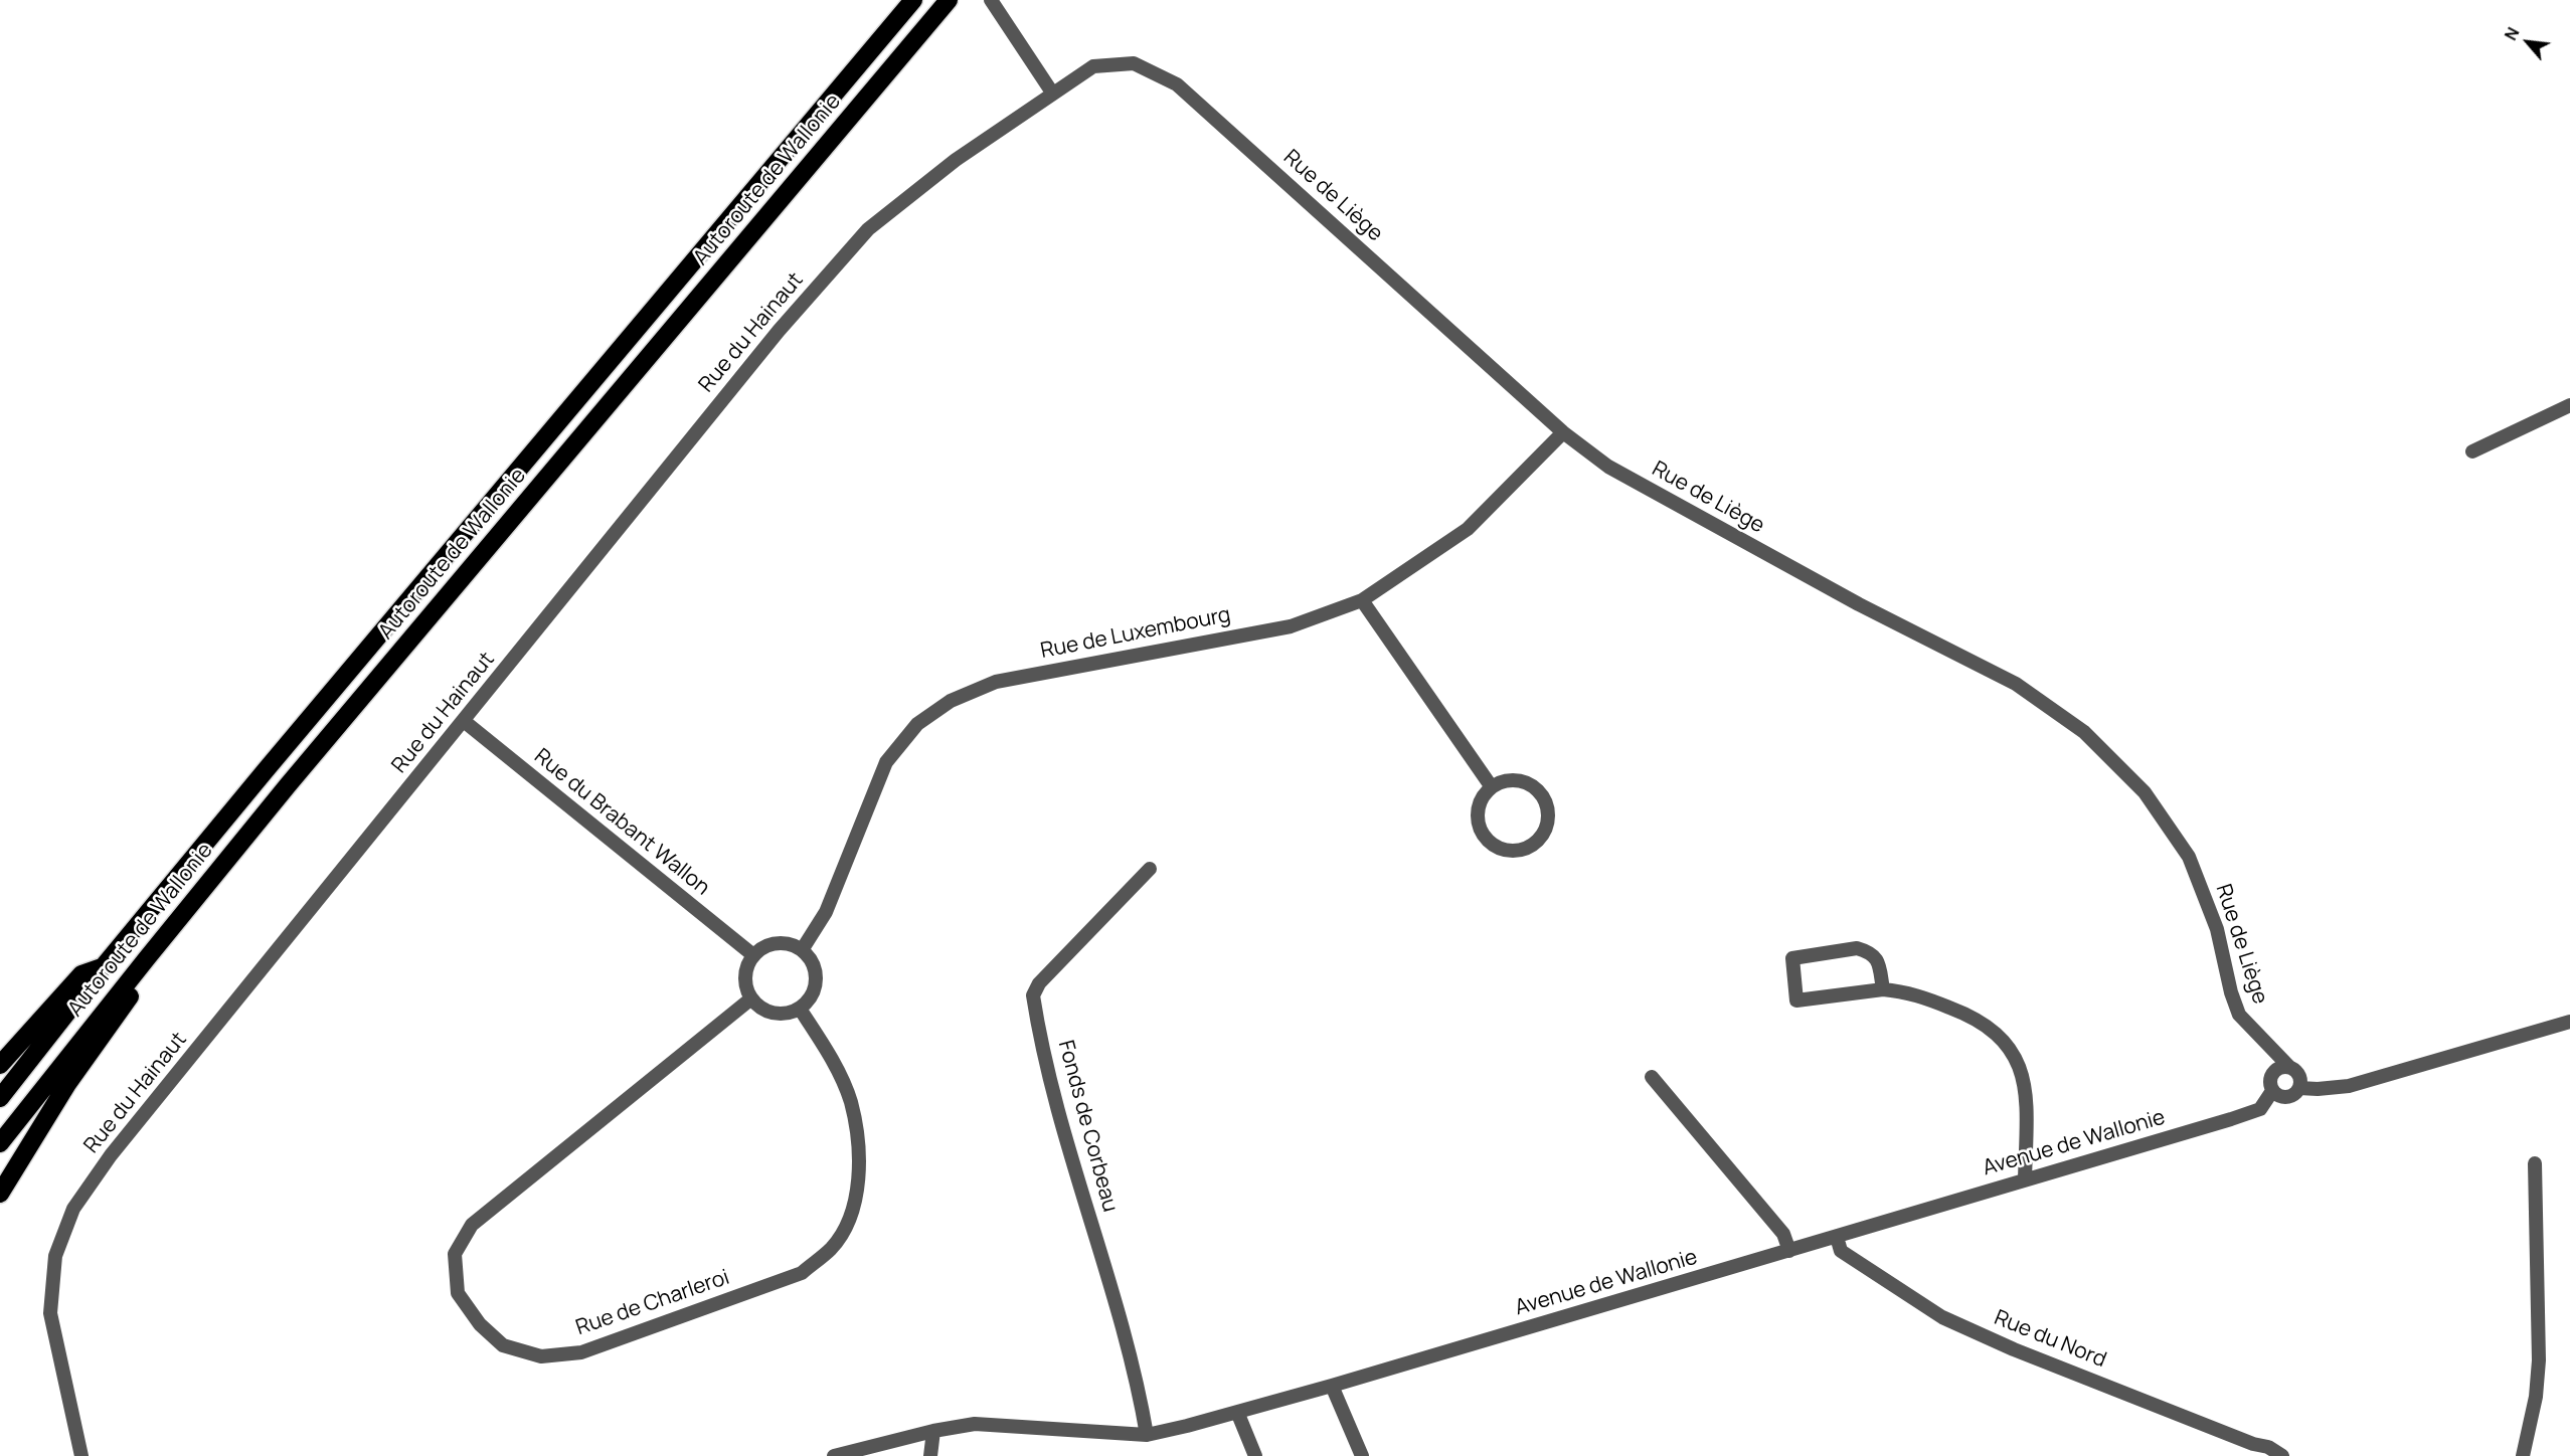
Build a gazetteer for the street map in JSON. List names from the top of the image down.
{
  "streets": {
    "highway": ["Autoroute de Wallonie"],
    "street": [
      "Rue de Liège",
      "Rue du Hainaut",
      "Rue de Luxembourg",
      "Rue du Brabant Wallon",
      "Fonds de Corbeau",
      "Avenue de Wallonie",
      "Rue de Charleroi",
      "Rue du Nord"
    ]
  },
  "crossings": [
    ["Rue de Liège", "Rue du Hainaut"],
    ["Rue de Liège", "Rue de Luxembourg"],
    ["Rue de Liège", "Avenue de Wallonie"],
    ["Rue du Hainaut", "Rue du Brabant Wallon"],
    ["Rue de Luxembourg", "Rue du Brabant Wallon"],
    ["Rue de Luxembourg", "Rue de Charleroi"],
    ["Rue du Brabant Wallon", "Rue de Charleroi"],
    ["Fonds de Corbeau", "Avenue de Wallonie"],
    ["Avenue de Wallonie", "Rue du Nord"]
  ],
  "north": "top left"
}
